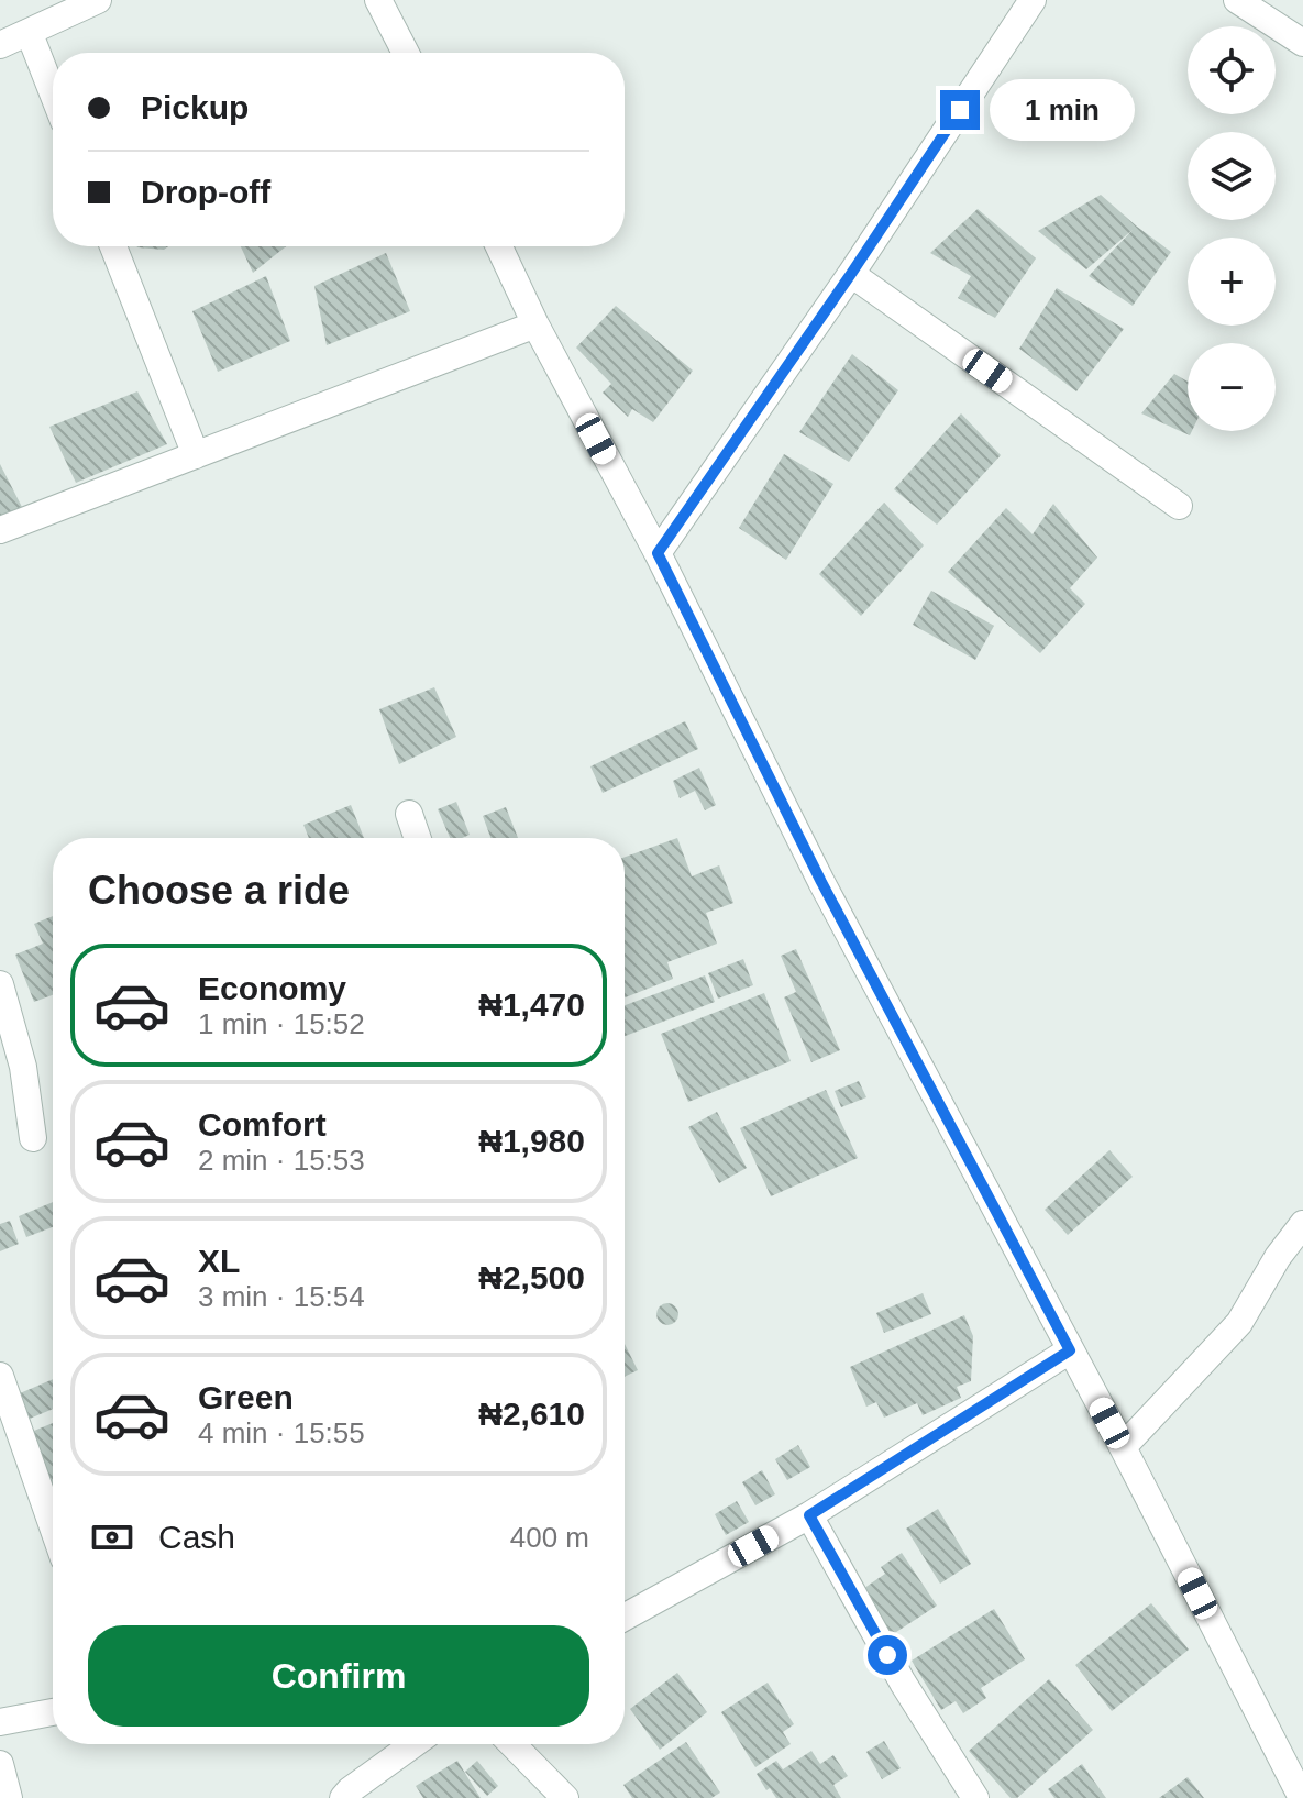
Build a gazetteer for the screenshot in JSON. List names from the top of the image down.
{
  "page": {
    "map_buttons": ["+", "−"],
    "banner": ["Pickup", "Drop-off"],
    "bubble": "1 min",
    "heading": "Choose a ride",
    "list": [
      {
        "name": "Economy",
        "note": "1 min · 15:52",
        "value": "₦1,470"
      },
      {
        "name": "Comfort",
        "note": "2 min · 15:53",
        "value": "₦1,980"
      },
      {
        "name": "XL",
        "note": "3 min · 15:54",
        "value": "₦2,500"
      },
      {
        "name": "Green",
        "note": "4 min · 15:55",
        "value": "₦2,610"
      }
    ],
    "pay": ["Cash", "400 m"],
    "buttons": "Confirm"
  }
}
